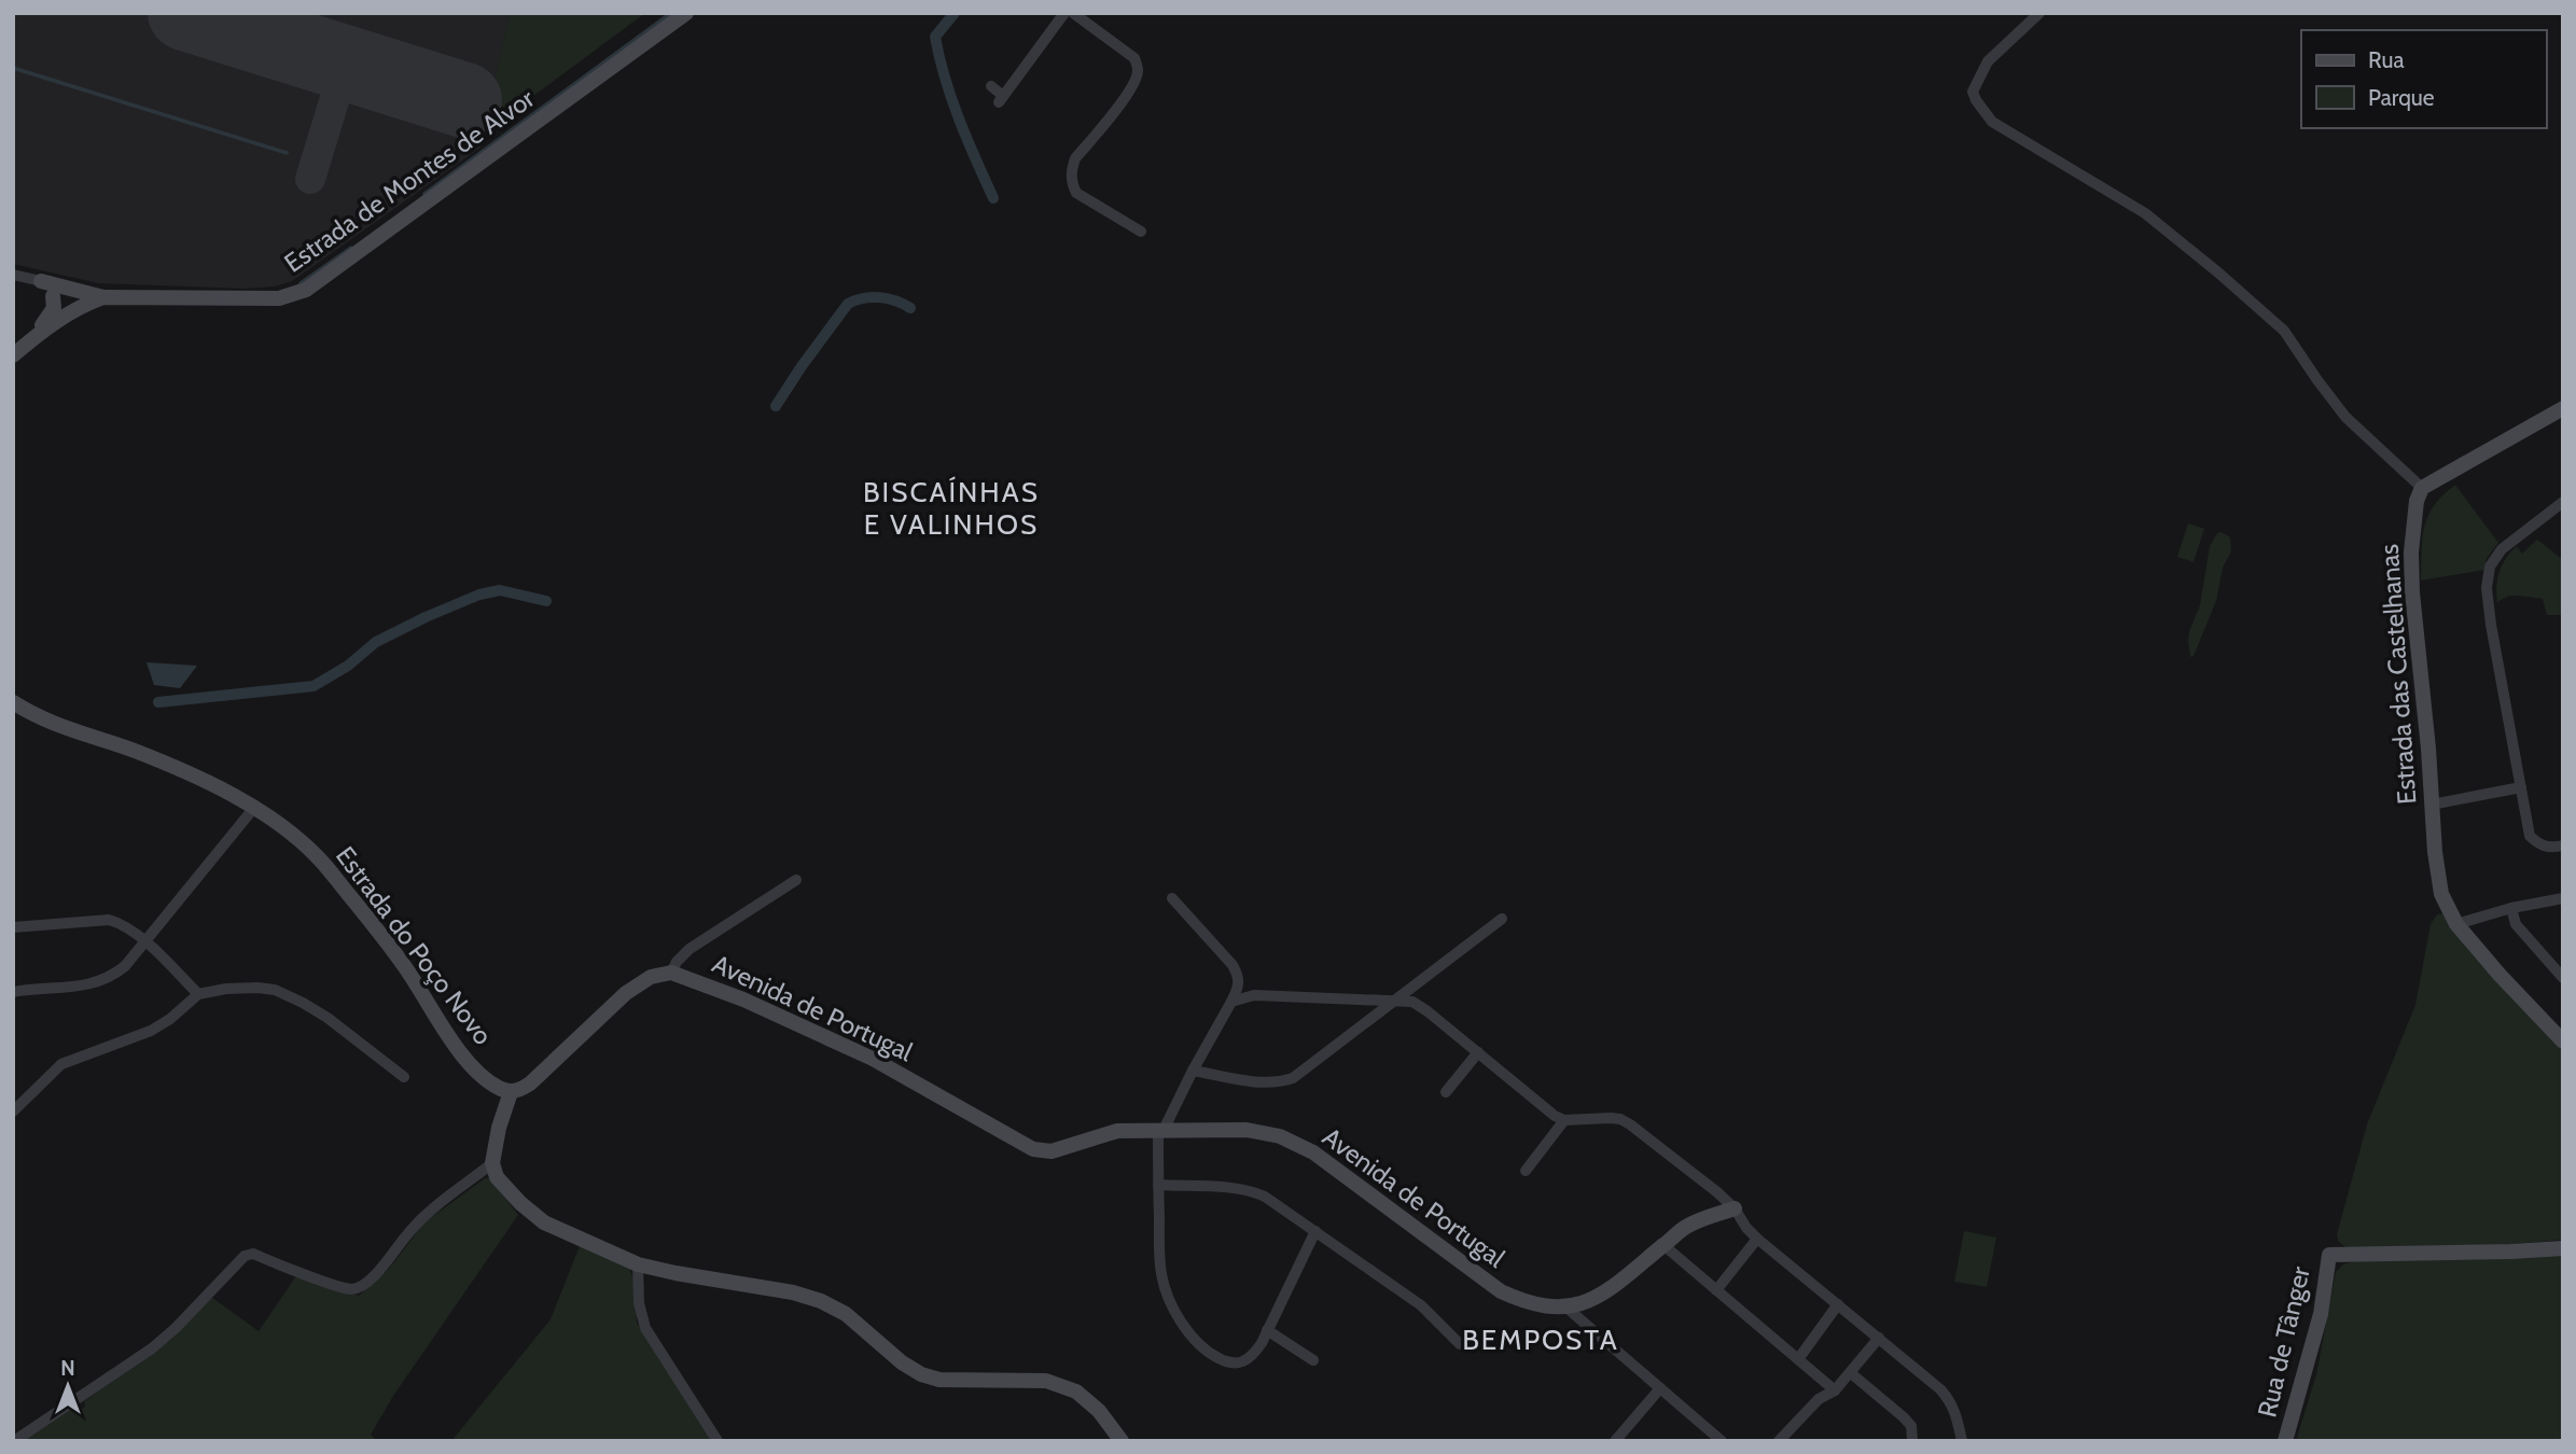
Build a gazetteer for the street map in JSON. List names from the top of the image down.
{
  "streets": {
    "street": [
      "Estrada de Montes de Alvor",
      "Estrada das Castelhanas",
      "Estrada do Poço Novo",
      "Avenida de Portugal",
      "Rua de Tânger"
    ]
  },
  "districts": ["BISCAÍNHAS E VALINHOS", "BEMPOSTA"],
  "legend": ["Rua", "Parque"],
  "north": "top"
}
